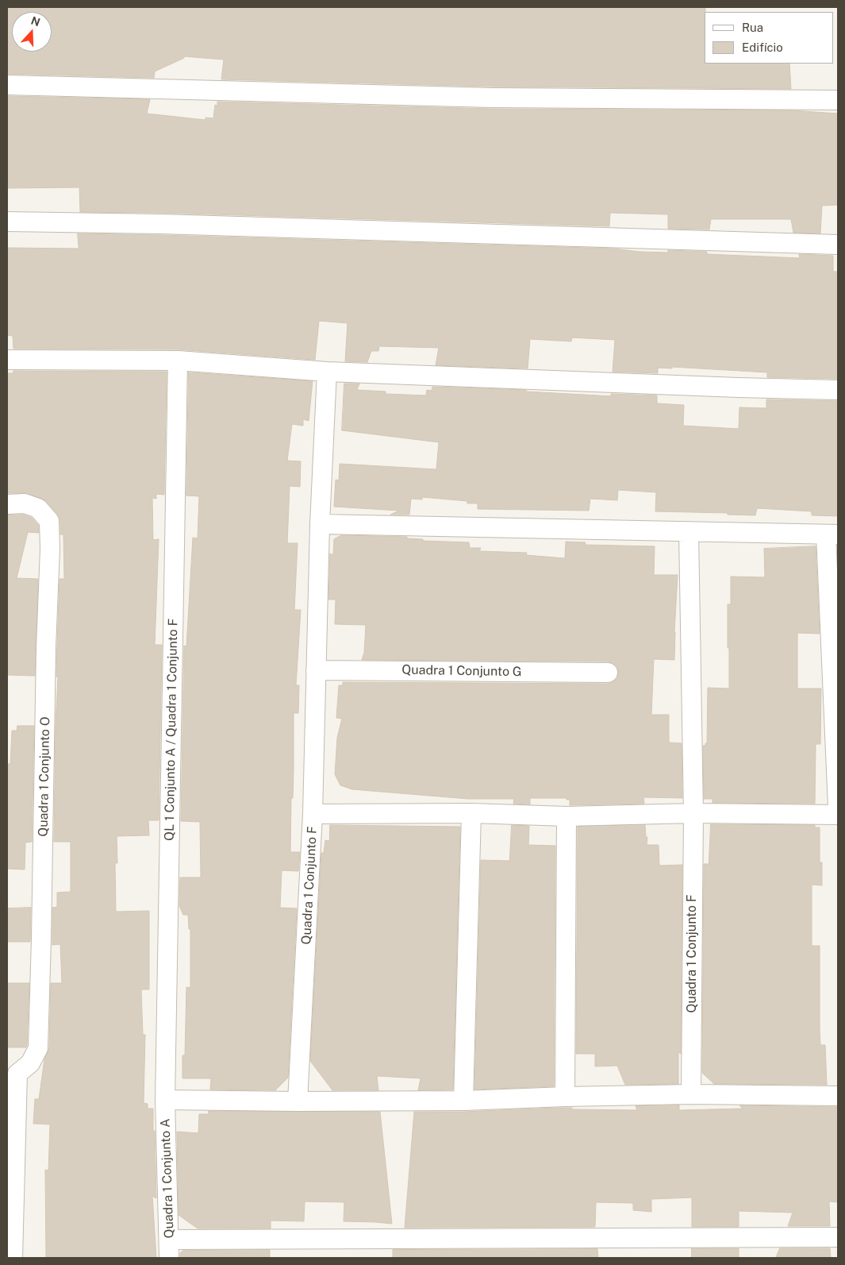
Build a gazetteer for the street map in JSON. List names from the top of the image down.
{
  "streets": {
    "street": [
      "Quadra 1 Conjunto G",
      "QL 1 Conjunto A / Quadra 1 Conjunto F",
      "Quadra 1 Conjunto O",
      "Quadra 1 Conjunto F",
      "Quadra 1 Conjunto A"
    ]
  },
  "crossings": [
    ["Quadra 1 Conjunto G", "Quadra 1 Conjunto F"],
    ["QL 1 Conjunto A / Quadra 1 Conjunto F", "Quadra 1 Conjunto A"]
  ],
  "legend": ["Rua", "Edifício"],
  "north": "top"
}
